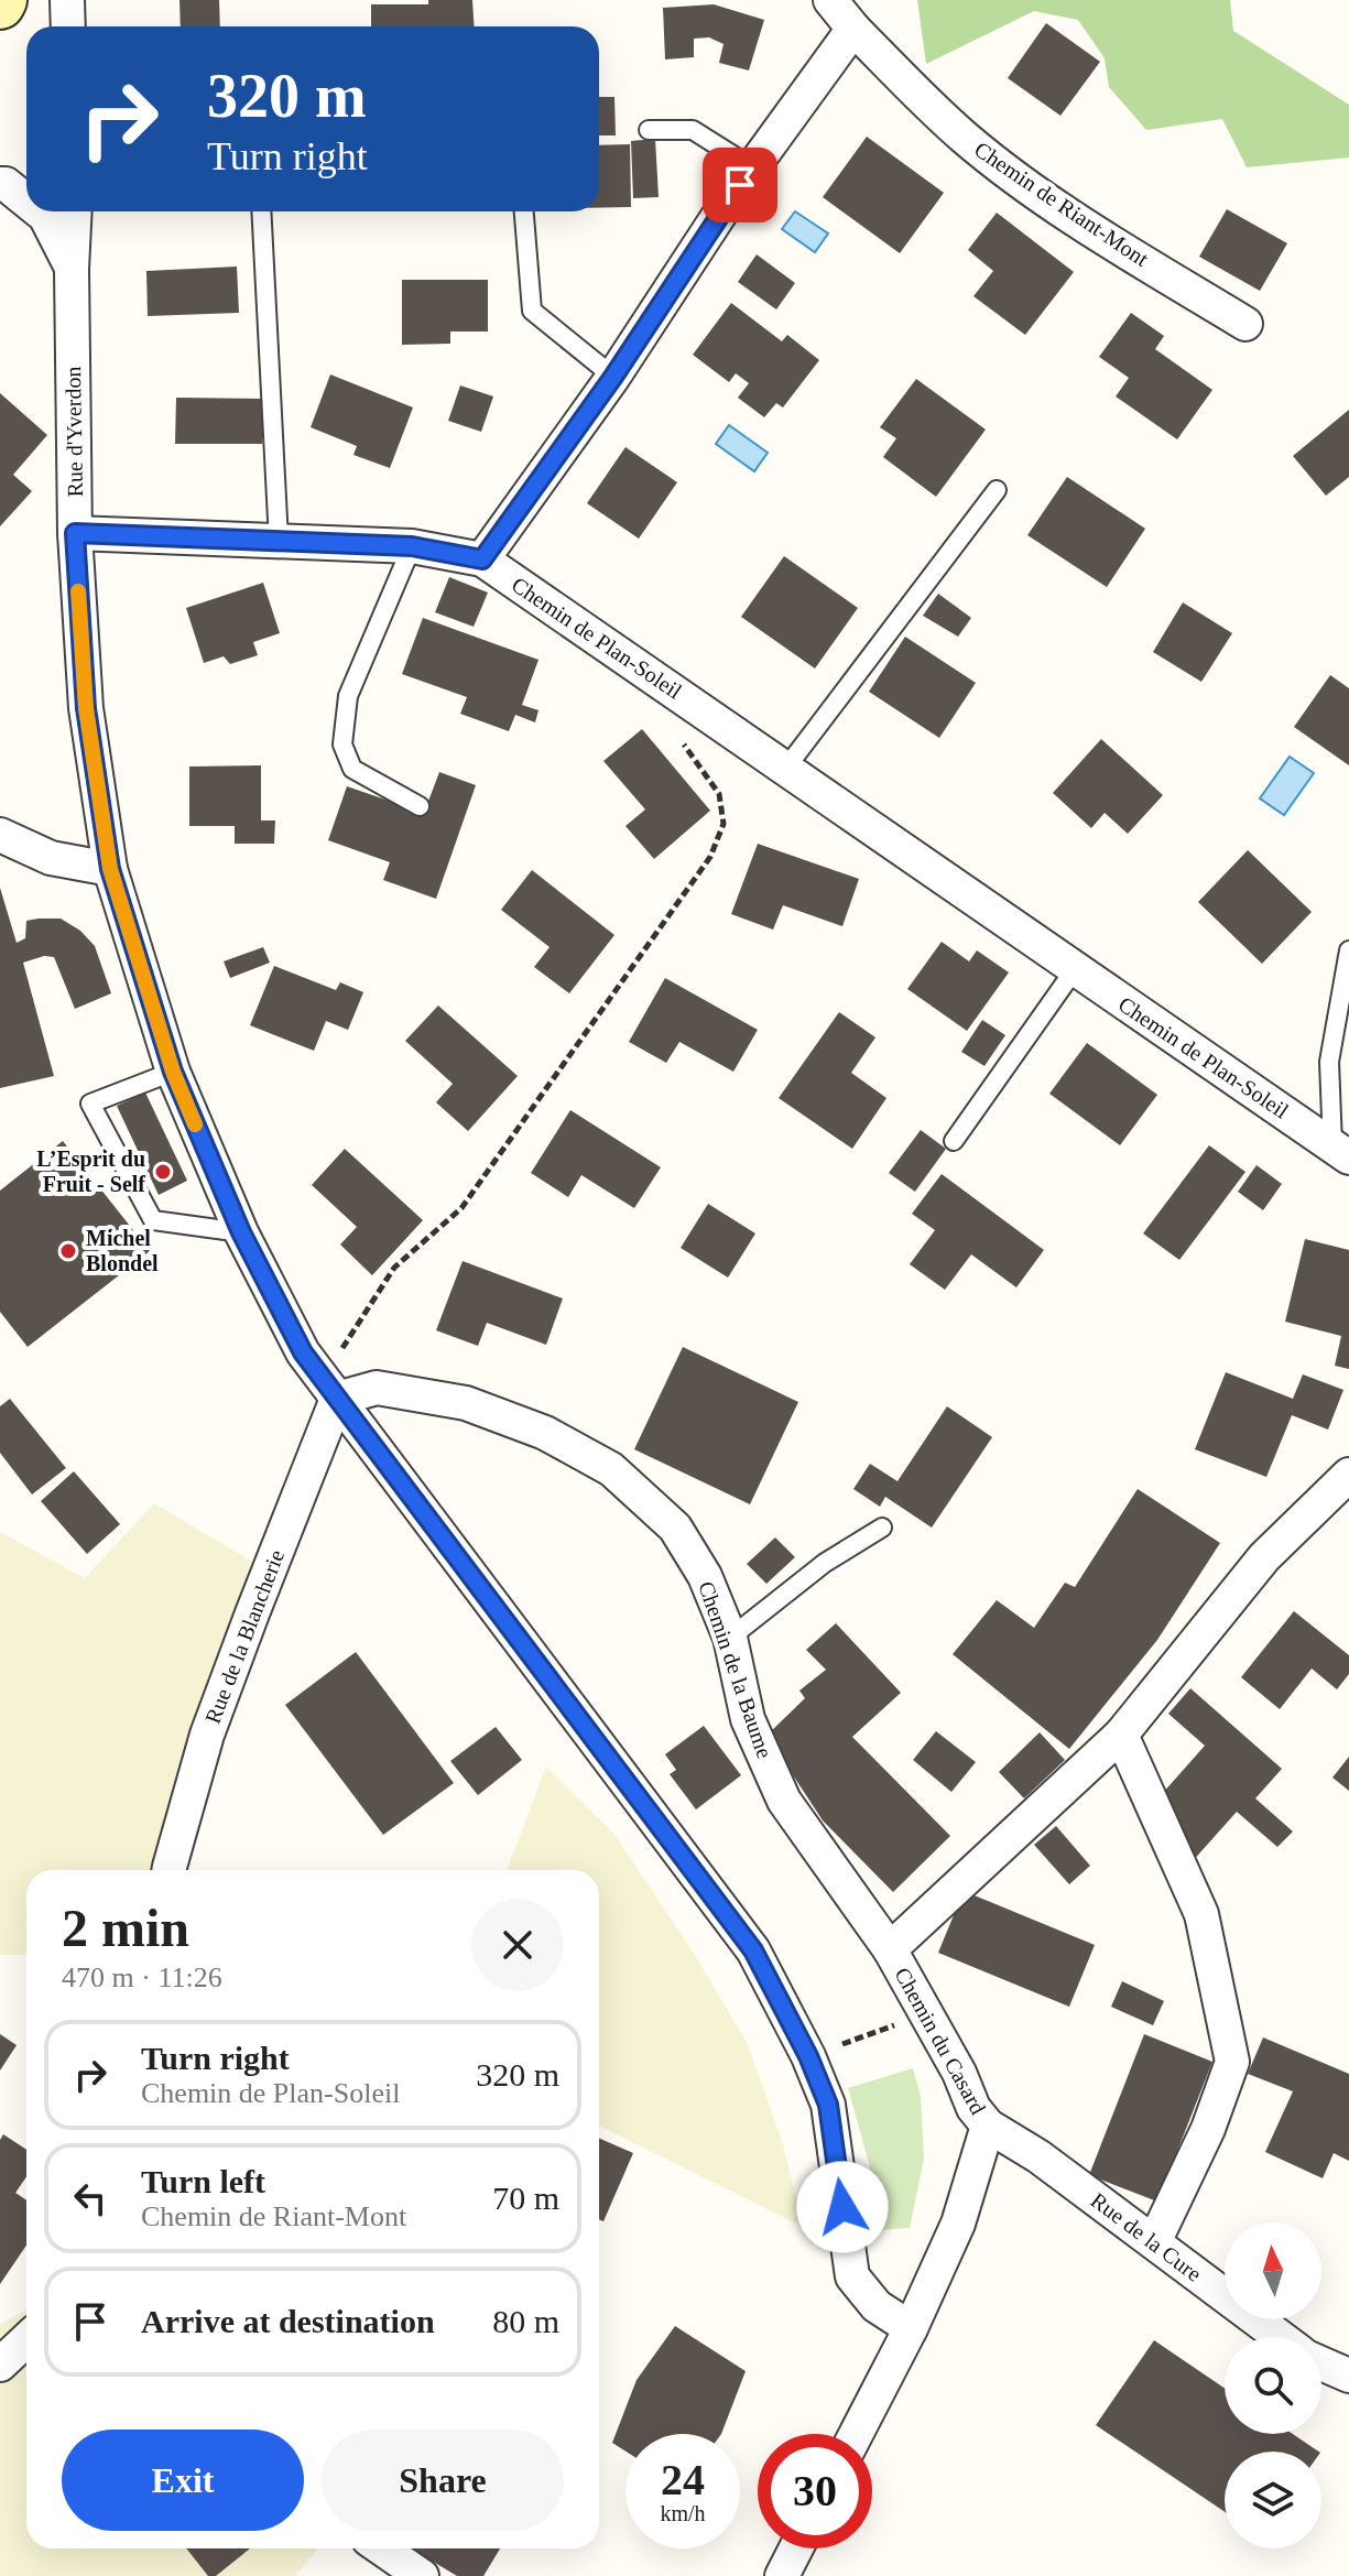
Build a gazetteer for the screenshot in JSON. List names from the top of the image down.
{
  "streets": {
    "street": [
      "Chemin de Riant-Mont",
      "Rue d'Yverdon",
      "Chemin de Plan-Soleil",
      "Rue de la Blancherie",
      "Chemin de la Baume",
      "Chemin du Casard",
      "Rue de la Cure"
    ]
  },
  "crossings": [
    ["Rue d'Yverdon", "Chemin de Plan-Soleil"],
    ["Rue d'Yverdon", "Rue de la Blancherie"],
    ["Rue d'Yverdon", "Chemin de la Baume"],
    ["Rue d'Yverdon", "Chemin du Casard"],
    ["Rue de la Blancherie", "Chemin de la Baume"],
    ["Chemin de la Baume", "Chemin du Casard"],
    ["Chemin du Casard", "Rue de la Cure"]
  ],
  "places": ["L’Esprit du Fruit - Self", "Michel Blondel"],
  "north": "top",
  "page": {
    "turn": ["320 m", "Turn right"],
    "heading": ["2 min", "470 m · 11:26"],
    "list": [
      {
        "name": "Turn right",
        "note": "Chemin de Plan-Soleil",
        "value": "320 m"
      },
      {
        "name": "Turn left",
        "note": "Chemin de Riant-Mont",
        "value": "70 m"
      },
      {
        "name": "Arrive at destination",
        "value": "80 m"
      }
    ],
    "buttons": ["Exit", "Share"],
    "speed": "24 km/h",
    "limit": "30"
  }
}
